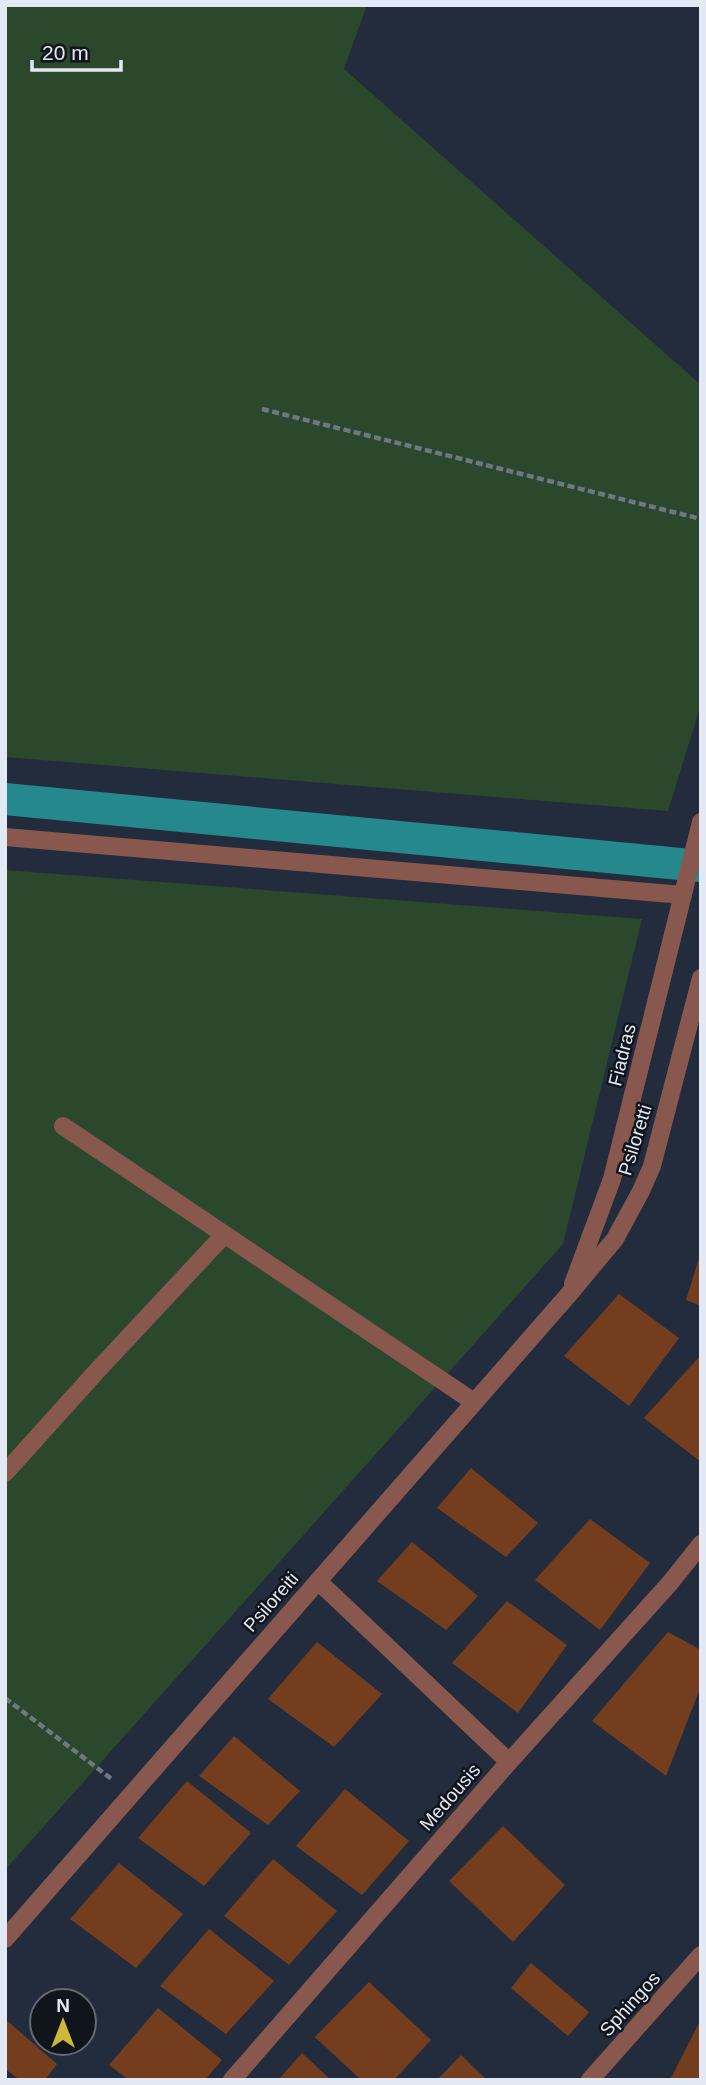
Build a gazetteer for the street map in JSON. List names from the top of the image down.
{
  "streets": {
    "street": [
      "Fiadras",
      "Psiloretti",
      "Psiloreiti",
      "Medousis",
      "Sphingos"
    ]
  },
  "crossings": [
    ["Fiadras", "Psiloretti"],
    ["Fiadras", "Psiloreiti"],
    ["Psiloretti", "Psiloreiti"]
  ],
  "scale_bar": "20 m",
  "north": "top"
}
